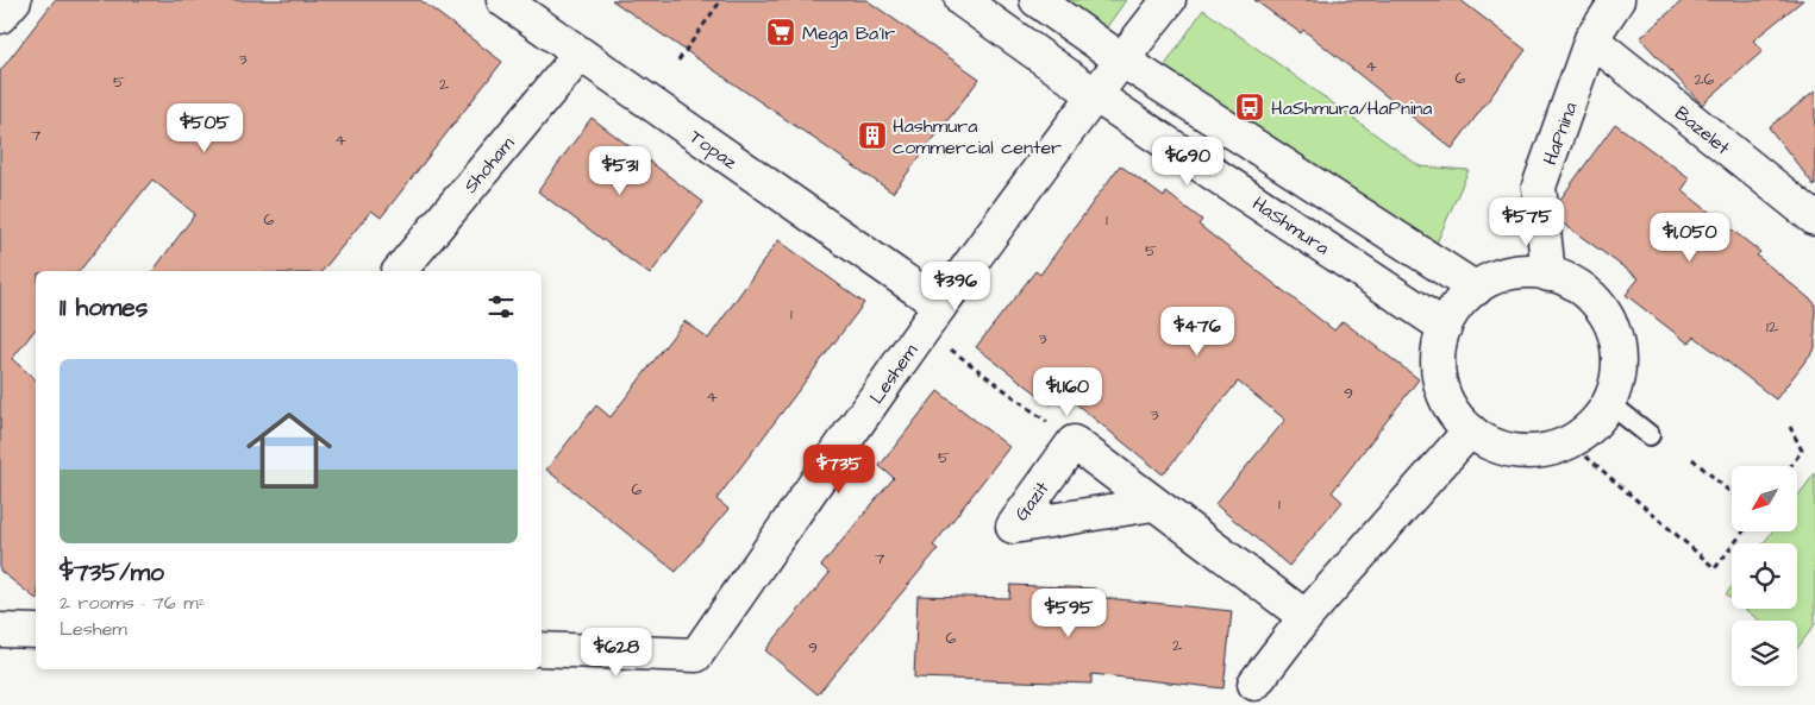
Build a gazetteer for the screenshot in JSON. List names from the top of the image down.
{
  "streets": {
    "street": [
      "Bazelet",
      "HaPnina",
      "Topaz",
      "Shoham",
      "HaShmura",
      "Leshem",
      "Gazit"
    ]
  },
  "crossings": [
    ["Bazelet", "HaPnina"],
    ["HaPnina", "HaShmura"],
    ["Topaz", "Shoham"],
    ["Topaz", "Leshem"],
    ["HaShmura", "Leshem"]
  ],
  "places": {
    "supermarket": ["Mega Ba'Ir"],
    "bus stop": ["HaShmura/HaPnina"],
    "building": ["Hashmura commercial center"]
  },
  "house_numbers": [
    "3",
    "4",
    "6",
    "26",
    "5",
    "2",
    "7",
    "4",
    "6",
    "1",
    "5",
    "1",
    "12",
    "3",
    "9",
    "4",
    "3",
    "5",
    "6",
    "1",
    "7",
    "6",
    "2",
    "9"
  ],
  "north": "bottom left",
  "page": {
    "price": [
      "$505",
      "$690",
      "$531",
      "$575",
      "$1,050",
      "$396",
      "$476",
      "$1,160",
      "$735",
      "$595",
      "$628"
    ],
    "heading": "11 homes",
    "list": [
      {
        "name": "$735/mo",
        "note": "2 rooms · 76 m² · Leshem"
      }
    ]
  }
}
